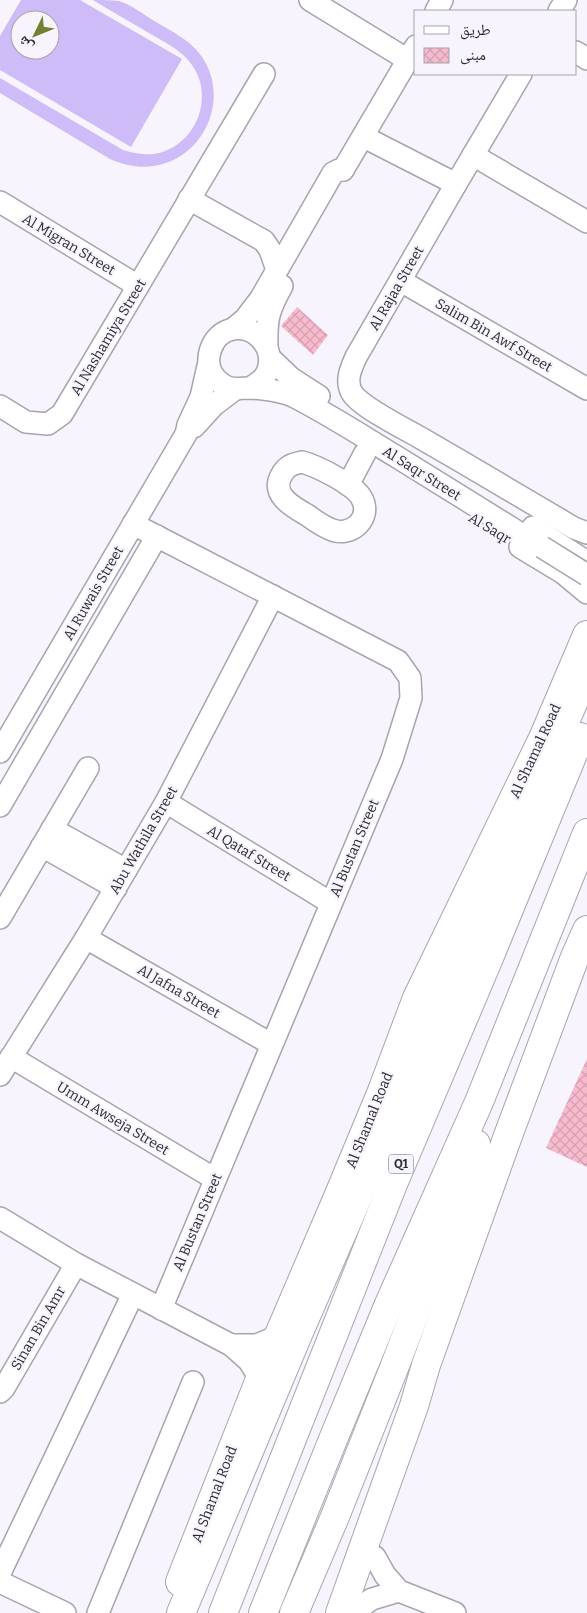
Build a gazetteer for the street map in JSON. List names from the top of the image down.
{
  "streets": {
    "main road": ["Al Shamal Road", "Q1"],
    "street": [
      "Al Migran Street",
      "Al Rajaa Street",
      "Salim Bin Awf Street",
      "Al Nashamiya Street",
      "Al Saqr Street",
      "Al Saqr",
      "Al Ruwais Street",
      "Abu Wathila Street",
      "Al Bustan Street",
      "Al Qataf Street",
      "Al Jafna Street",
      "Umm Awseja Street",
      "Sinan Bin Amr"
    ]
  },
  "crossings": [
    ["Al Migran Street", "Al Nashamiya Street"],
    ["Al Rajaa Street", "Salim Bin Awf Street"],
    ["Al Saqr Street", "Al Saqr"],
    ["Al Saqr Street", "Al Ruwais Street"],
    ["Al Ruwais Street", "Al Bustan Street"],
    ["Abu Wathila Street", "Al Bustan Street"],
    ["Abu Wathila Street", "Al Qataf Street"],
    ["Abu Wathila Street", "Al Jafna Street"],
    ["Abu Wathila Street", "Umm Awseja Street"],
    ["Al Bustan Street", "Al Qataf Street"],
    ["Al Bustan Street", "Al Jafna Street"],
    ["Al Bustan Street", "Umm Awseja Street"]
  ],
  "legend": ["طريق", "مبنى"],
  "north": "bottom left"
}
